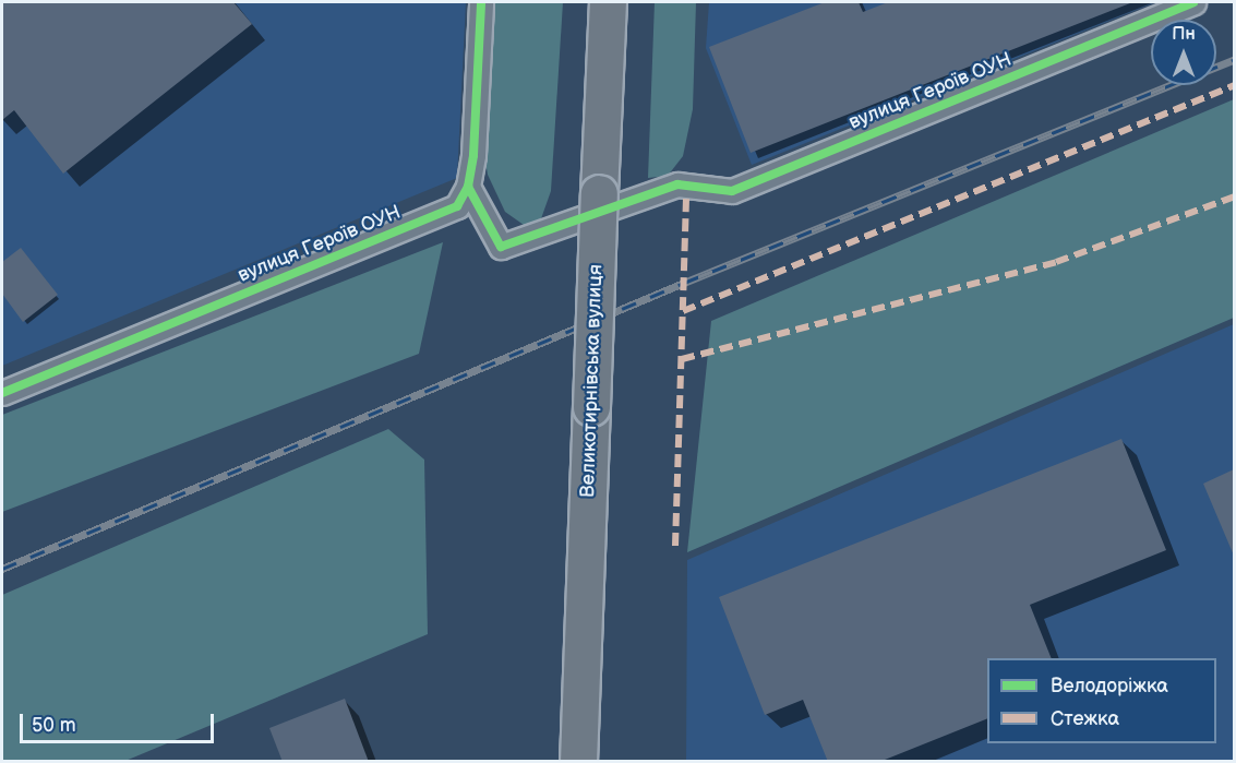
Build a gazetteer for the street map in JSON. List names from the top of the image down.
{
  "streets": {
    "main road": ["Великотирнівська вулиця"],
    "street": ["вулиця Героїв ОУН"]
  },
  "legend": ["Велодоріжка", "Стежка"],
  "scale_bar": "50 m",
  "north": "top"
}
